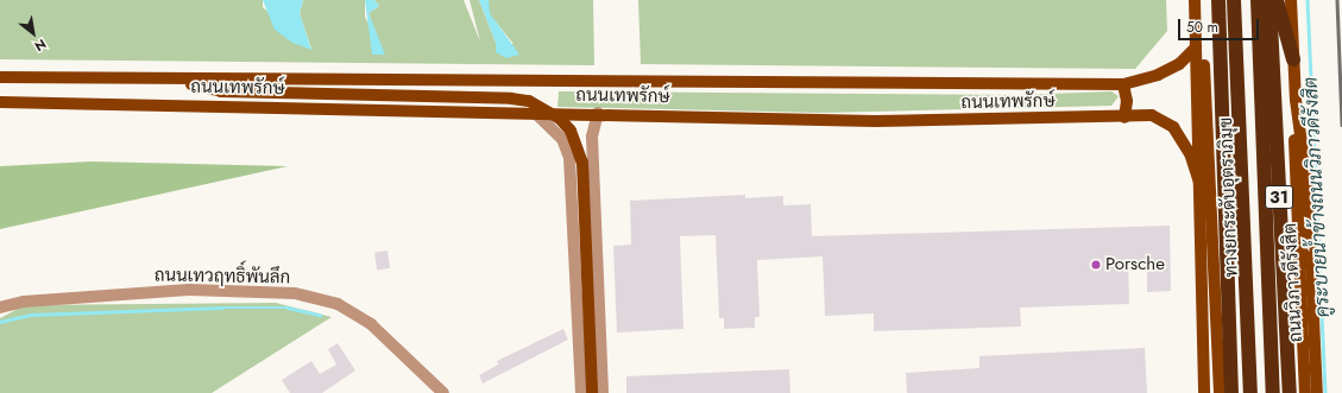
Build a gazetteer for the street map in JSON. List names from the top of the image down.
{
  "streets": {
    "highway": ["ทางยกระดับอุตราภิมุข", "31", "ถนนวิภาวดีรังสิต"],
    "main road": ["ถนนเทพรักษ์"],
    "street": ["ถนนเทวฤทธิ์พันลึก"]
  },
  "water": ["คูระบายน้ำข้างถนนวิภาวดีรังสิต"],
  "places": ["Porsche"],
  "scale_bar": "50 m",
  "north": "bottom right"
}
